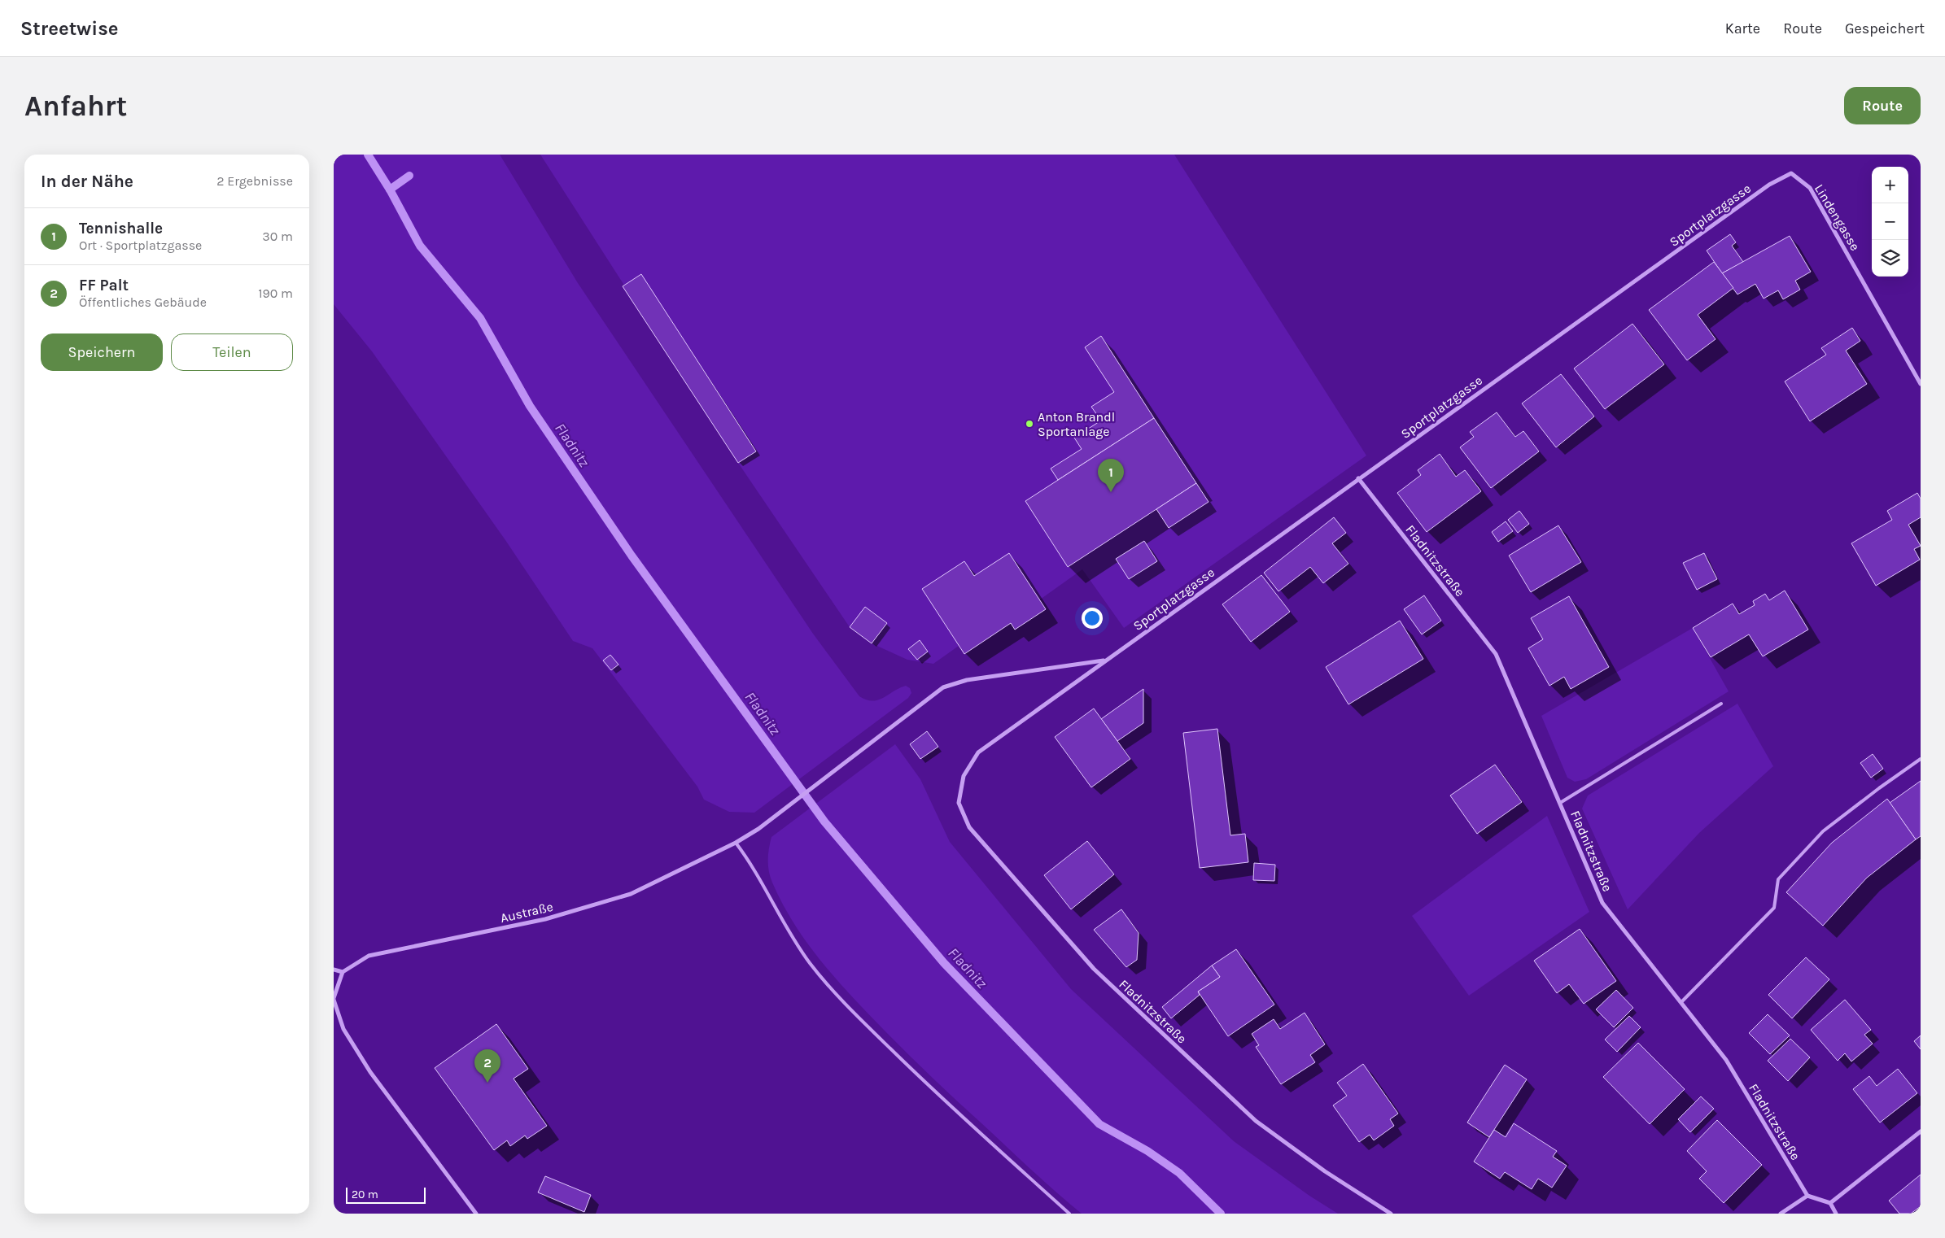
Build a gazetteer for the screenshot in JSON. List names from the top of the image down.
{
  "streets": {
    "street": [
      "Sportplatzgasse",
      "Lindengasse",
      "Fladnitzstraße",
      "Austraße"
    ]
  },
  "crossings": [
    ["Sportplatzgasse", "Lindengasse"],
    ["Sportplatzgasse", "Fladnitzstraße"],
    ["Sportplatzgasse", "Austraße"]
  ],
  "water": ["Fladnitz"],
  "places": ["Anton Brandl Sportanlage"],
  "scale_bar": "20 m",
  "page": {
    "header": "Streetwise",
    "nav": ["Karte", "Route", "Gespeichert"],
    "buttons": [
      "Route",
      ["Speichern", "Teilen"]
    ],
    "title": "Anfahrt",
    "heading": ["In der Nähe", "2 Ergebnisse"],
    "map_buttons": ["+", "−"],
    "list": [
      {
        "mark": "1",
        "name": "Tennishalle",
        "note": "Ort · Sportplatzgasse",
        "value": "30 m"
      },
      {
        "mark": "2",
        "name": "FF Palt",
        "note": "Öffentliches Gebäude",
        "value": "190 m"
      }
    ],
    "pins": ["1", "2"],
    "scale": "20 m"
  }
}
